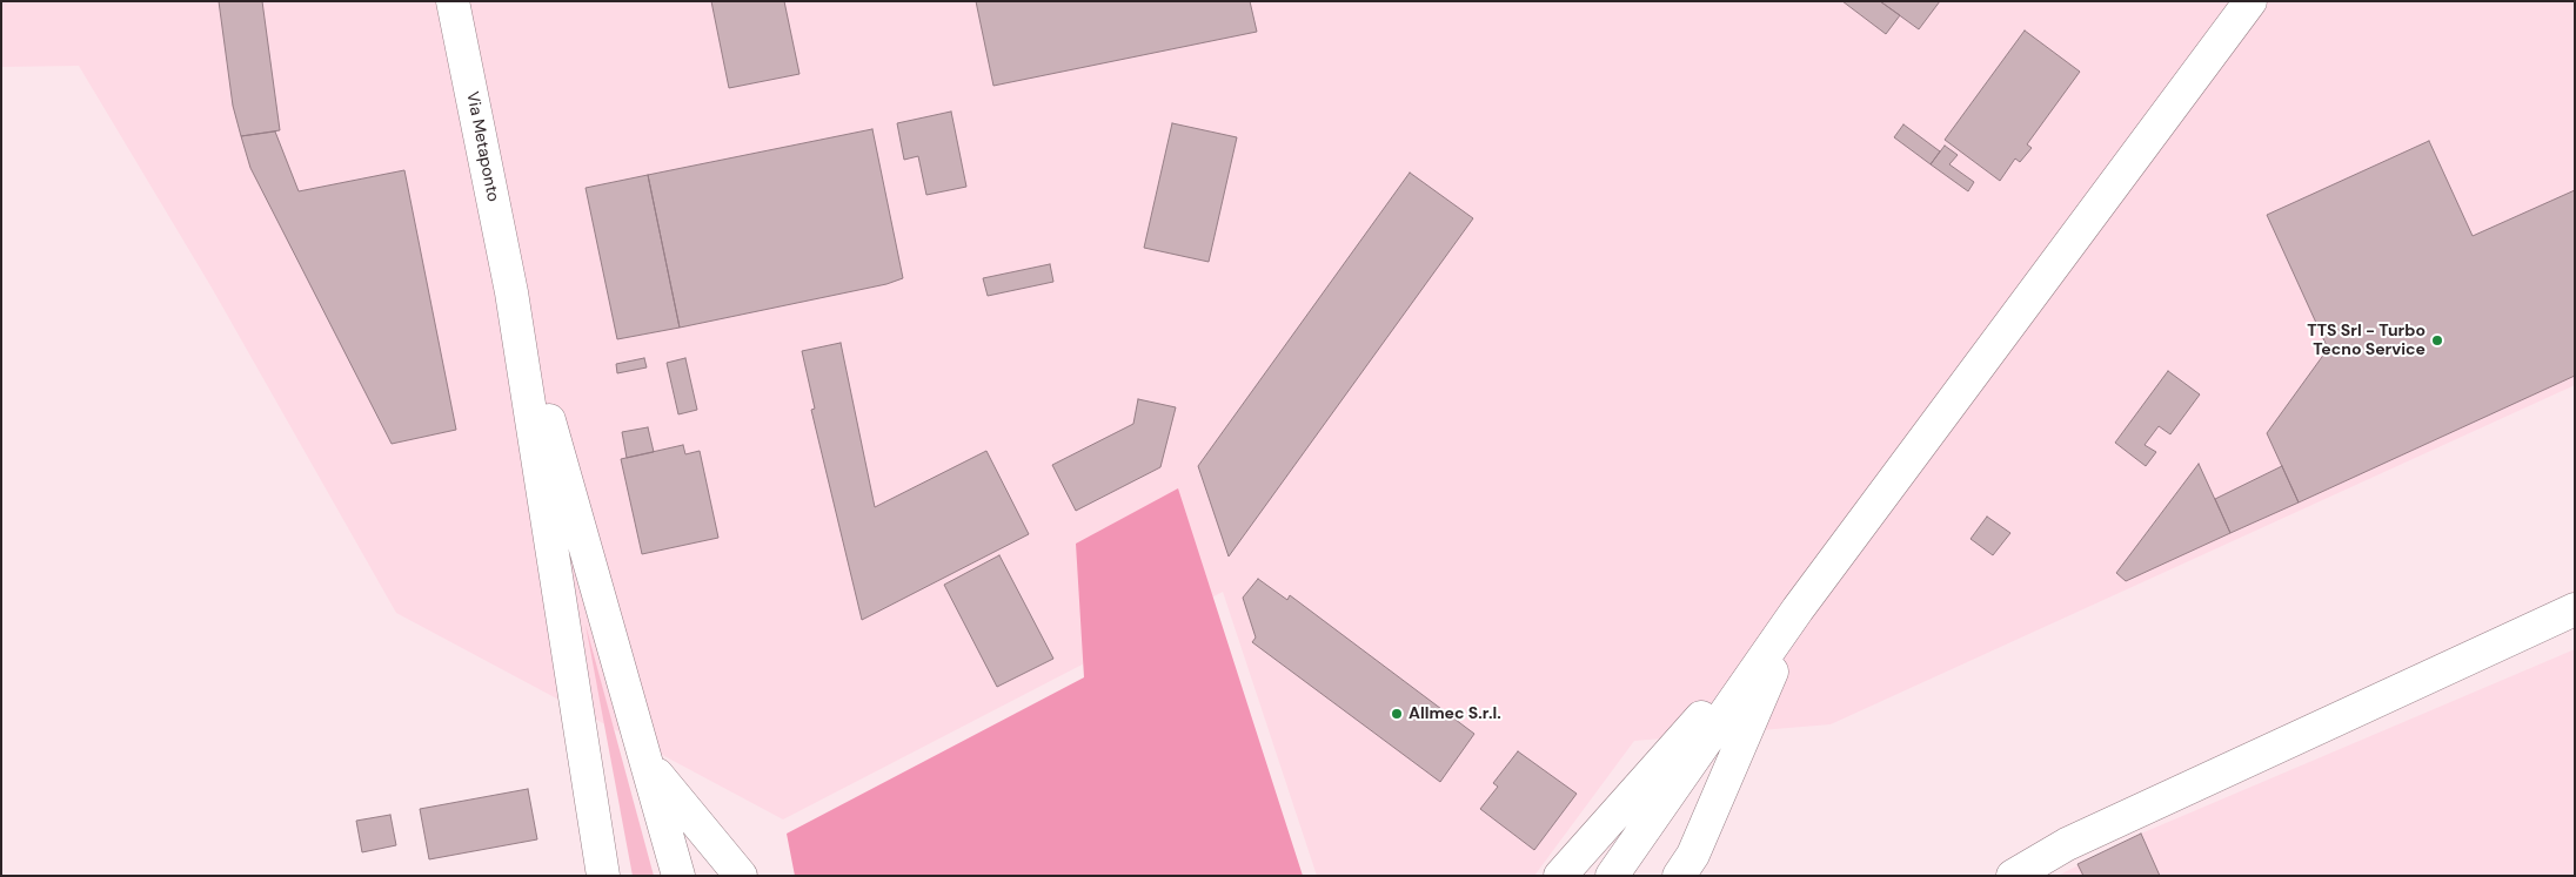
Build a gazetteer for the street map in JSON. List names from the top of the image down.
{
  "streets": {
    "main road": ["Via Metaponto"]
  },
  "places": ["TTS Srl - Turbo Tecno Service", "Allmec S.r.l."]
}
